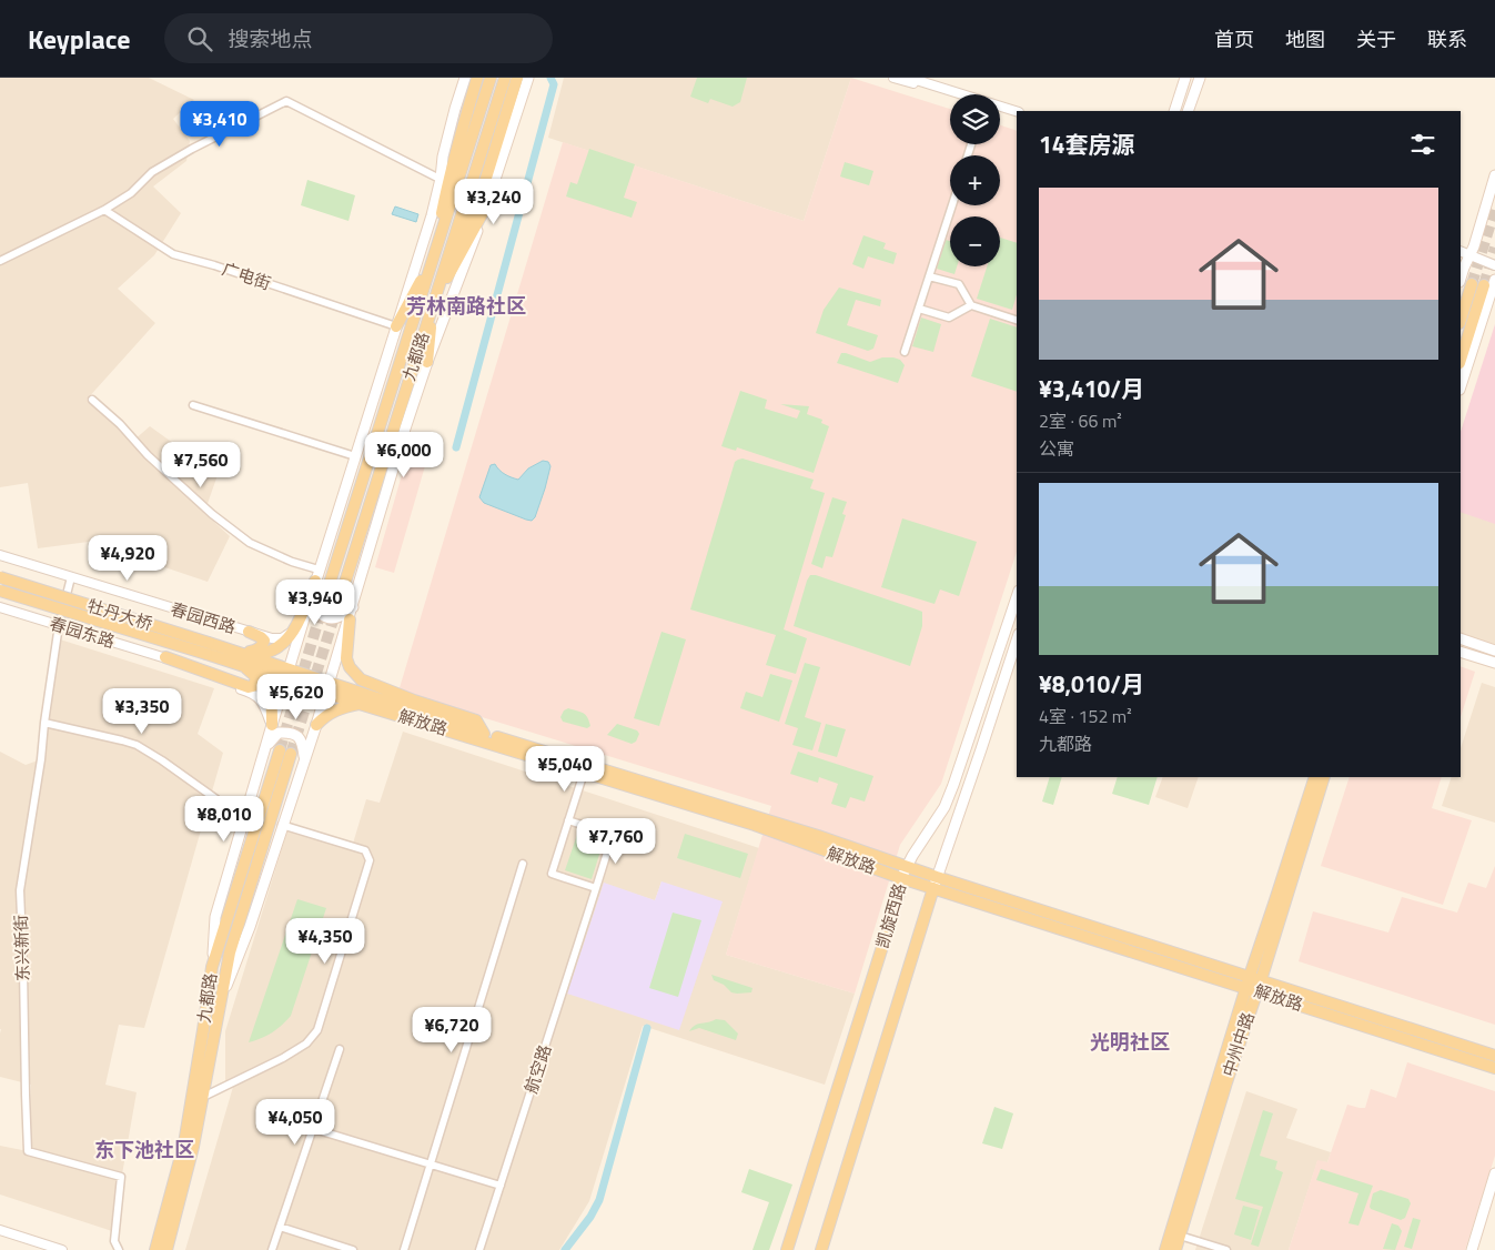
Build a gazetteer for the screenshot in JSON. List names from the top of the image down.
{
  "streets": {
    "main road": [
      "九都路",
      "牡丹大桥",
      "解放路",
      "凯旋西路",
      "中州中路"
    ],
    "street": [
      "广电街",
      "春园西路",
      "春园东路",
      "东兴新街",
      "航空路"
    ]
  },
  "crossings": [
    ["广电街", "九都路"],
    ["九都路", "春园东路"],
    ["九都路", "解放路"],
    ["牡丹大桥", "解放路"],
    ["春园西路", "东兴新街"],
    ["春园东路", "东兴新街"],
    ["解放路", "凯旋西路"],
    ["解放路", "中州中路"]
  ],
  "districts": ["芳林南路社区", "光明社区", "东下池社区"],
  "page": {
    "header": "Keyplace",
    "search": "搜索地点",
    "nav": [
      "首页",
      "地图",
      "关于",
      "联系"
    ],
    "map_buttons": ["+", "−"],
    "price": [
      "¥3,410",
      "¥3,240",
      "¥6,000",
      "¥7,560",
      "¥4,920",
      "¥3,940",
      "¥5,620",
      "¥3,350",
      "¥5,040",
      "¥8,010",
      "¥7,760",
      "¥4,350",
      "¥6,720",
      "¥4,050"
    ],
    "heading": "14套房源",
    "list": [
      {
        "name": "¥3,410/月",
        "note": "2室 · 66 m² · 公寓"
      },
      {
        "name": "¥8,010/月",
        "note": "4室 · 152 m² · 九都路"
      }
    ]
  }
}
